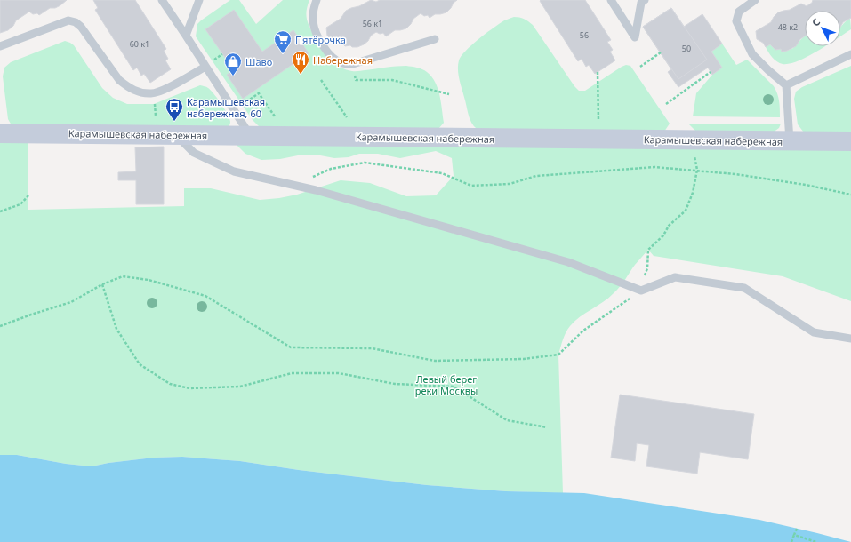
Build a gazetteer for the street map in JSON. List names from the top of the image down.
{
  "streets": {
    "street": ["Карамышевская набережная"]
  },
  "parks": ["Левый берег реки Москвы"],
  "places": {
    "supermarket": ["Пятёрочка"],
    "restaurant": ["Набережная"],
    "shop": ["Шаво"],
    "bus stop": ["Карамышевская набережная, 60"]
  },
  "house_numbers": [
    "56 к1",
    "48 к2",
    "56",
    "60 к1",
    "50"
  ],
  "north": "top left"
}
